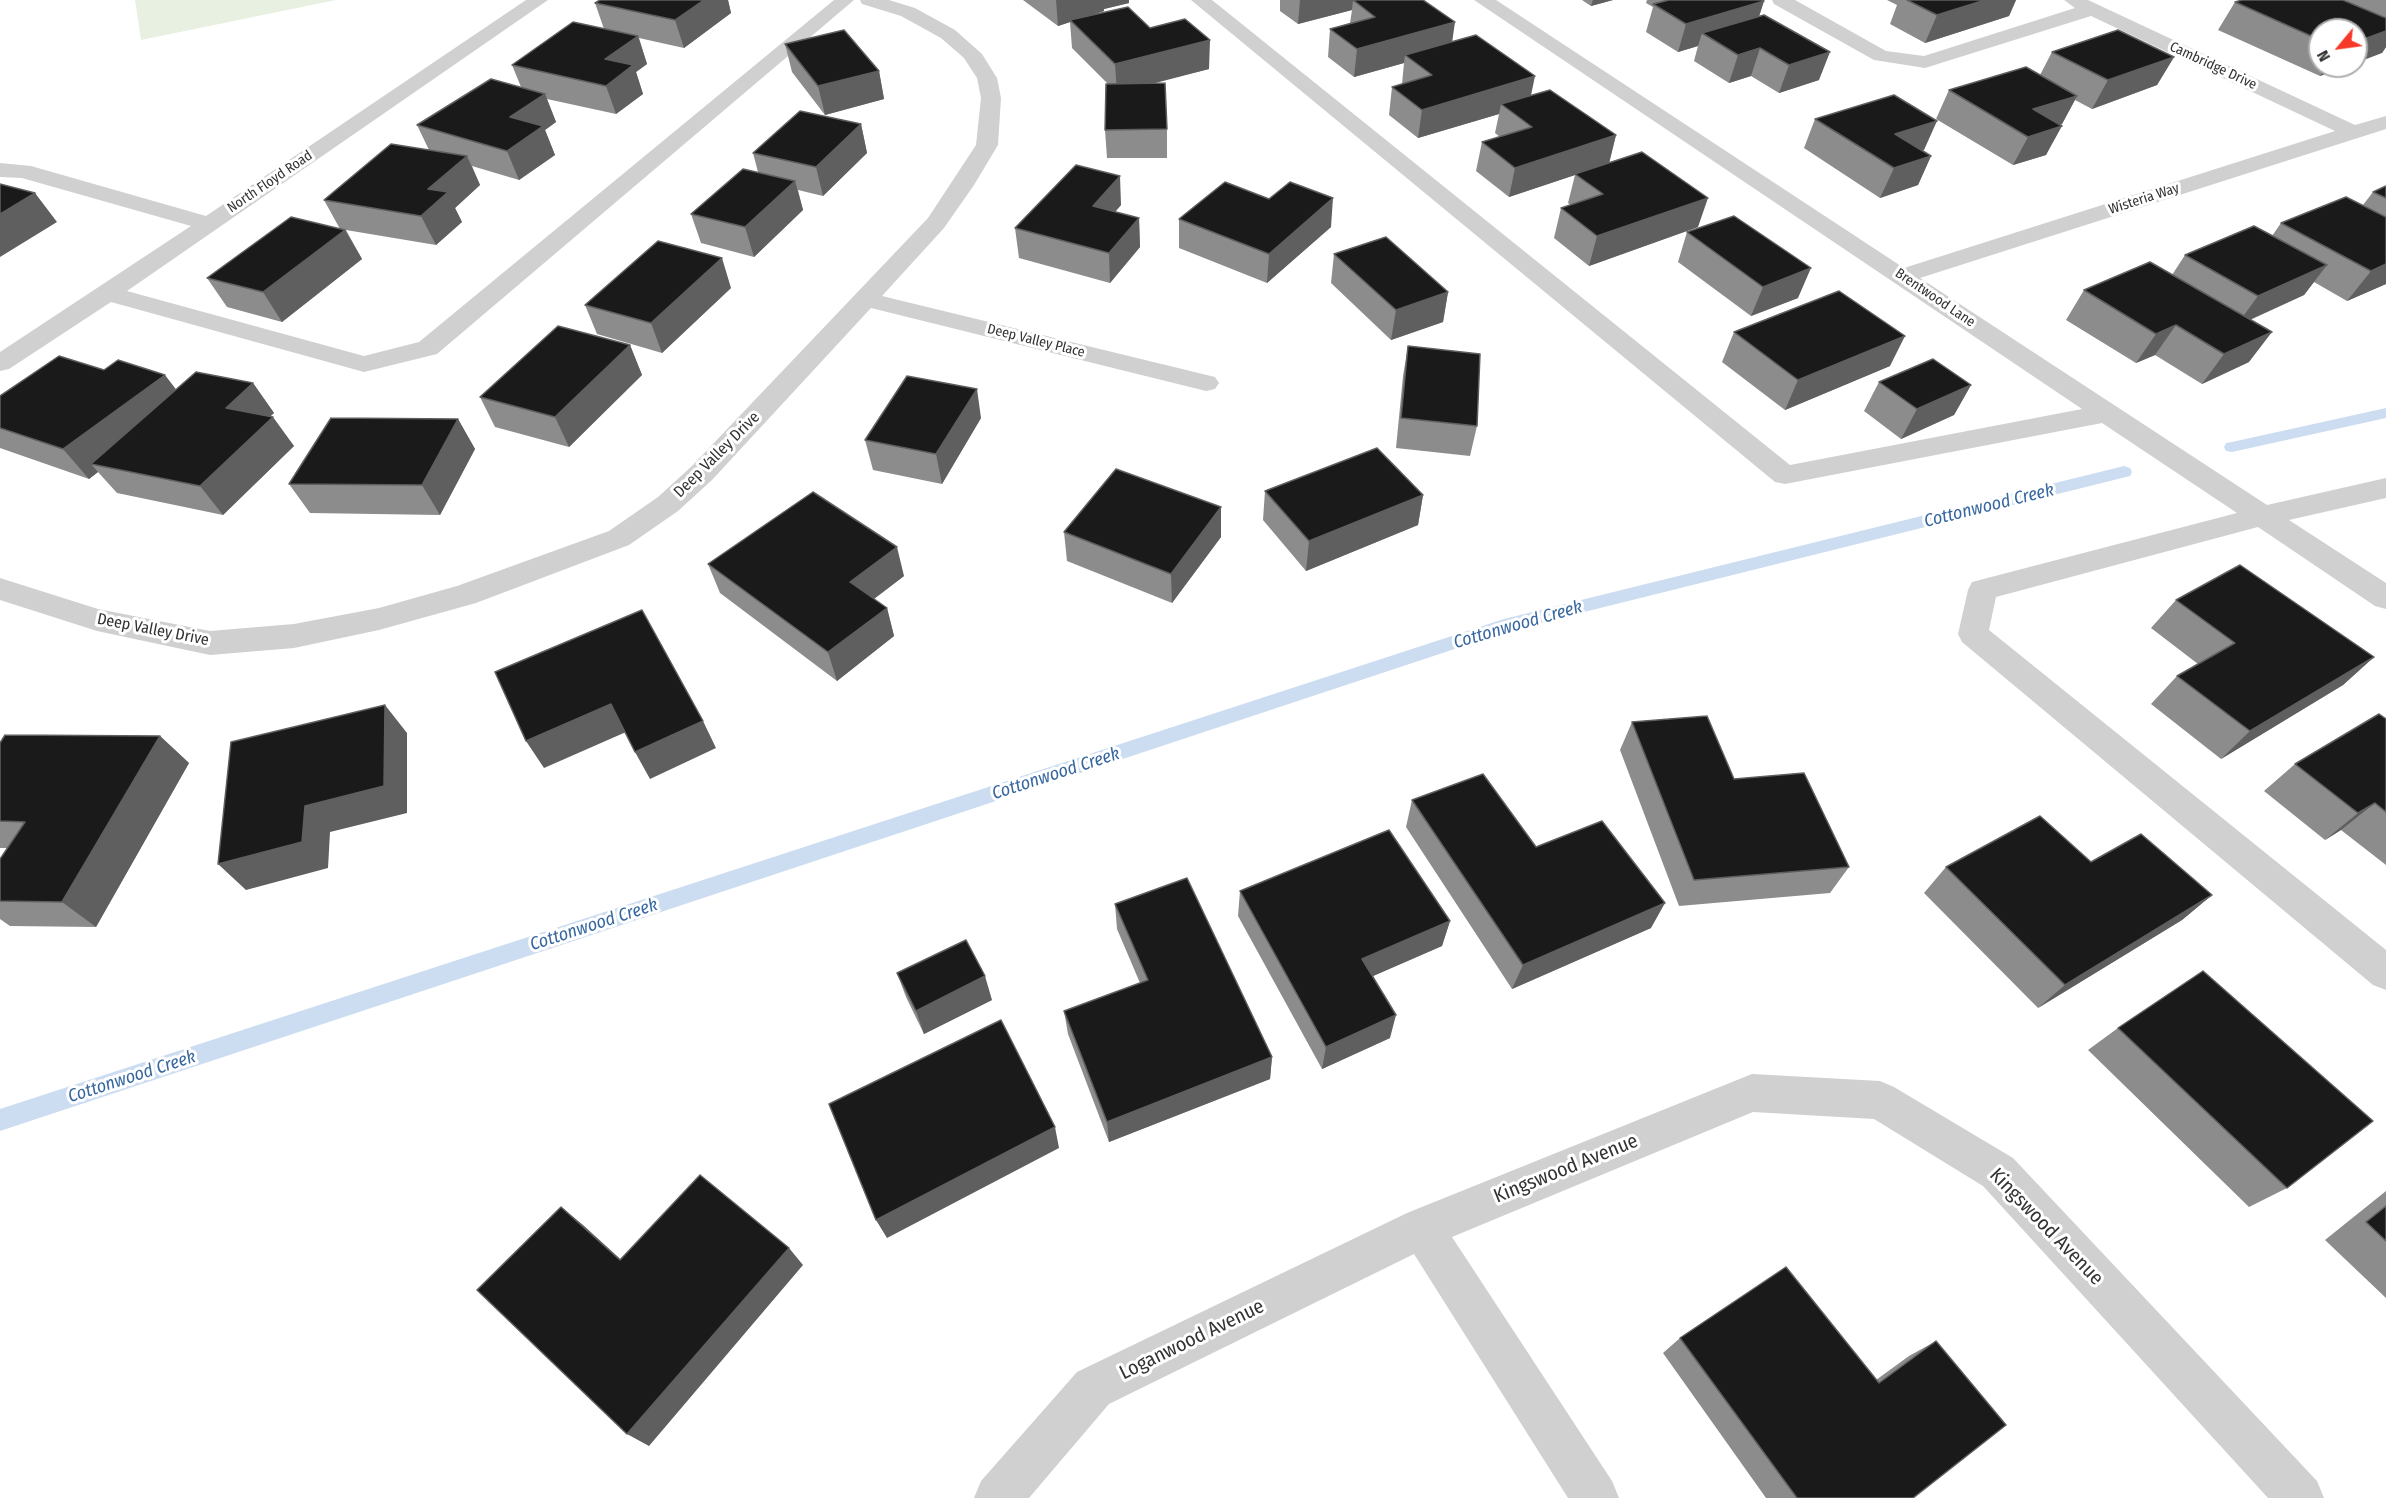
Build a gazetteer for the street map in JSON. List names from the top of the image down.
{
  "streets": {
    "street": [
      "Cambridge Drive",
      "North Floyd Road",
      "Wisteria Way",
      "Brentwood Lane",
      "Deep Valley Place",
      "Deep Valley Drive",
      "Kingswood Avenue",
      "Loganwood Avenue"
    ]
  },
  "crossings": [
    ["Cambridge Drive", "Wisteria Way"],
    ["Wisteria Way", "Brentwood Lane"],
    ["Deep Valley Place", "Deep Valley Drive"],
    ["Kingswood Avenue", "Loganwood Avenue"]
  ],
  "water": ["Cottonwood Creek"],
  "north": "bottom left"
}
